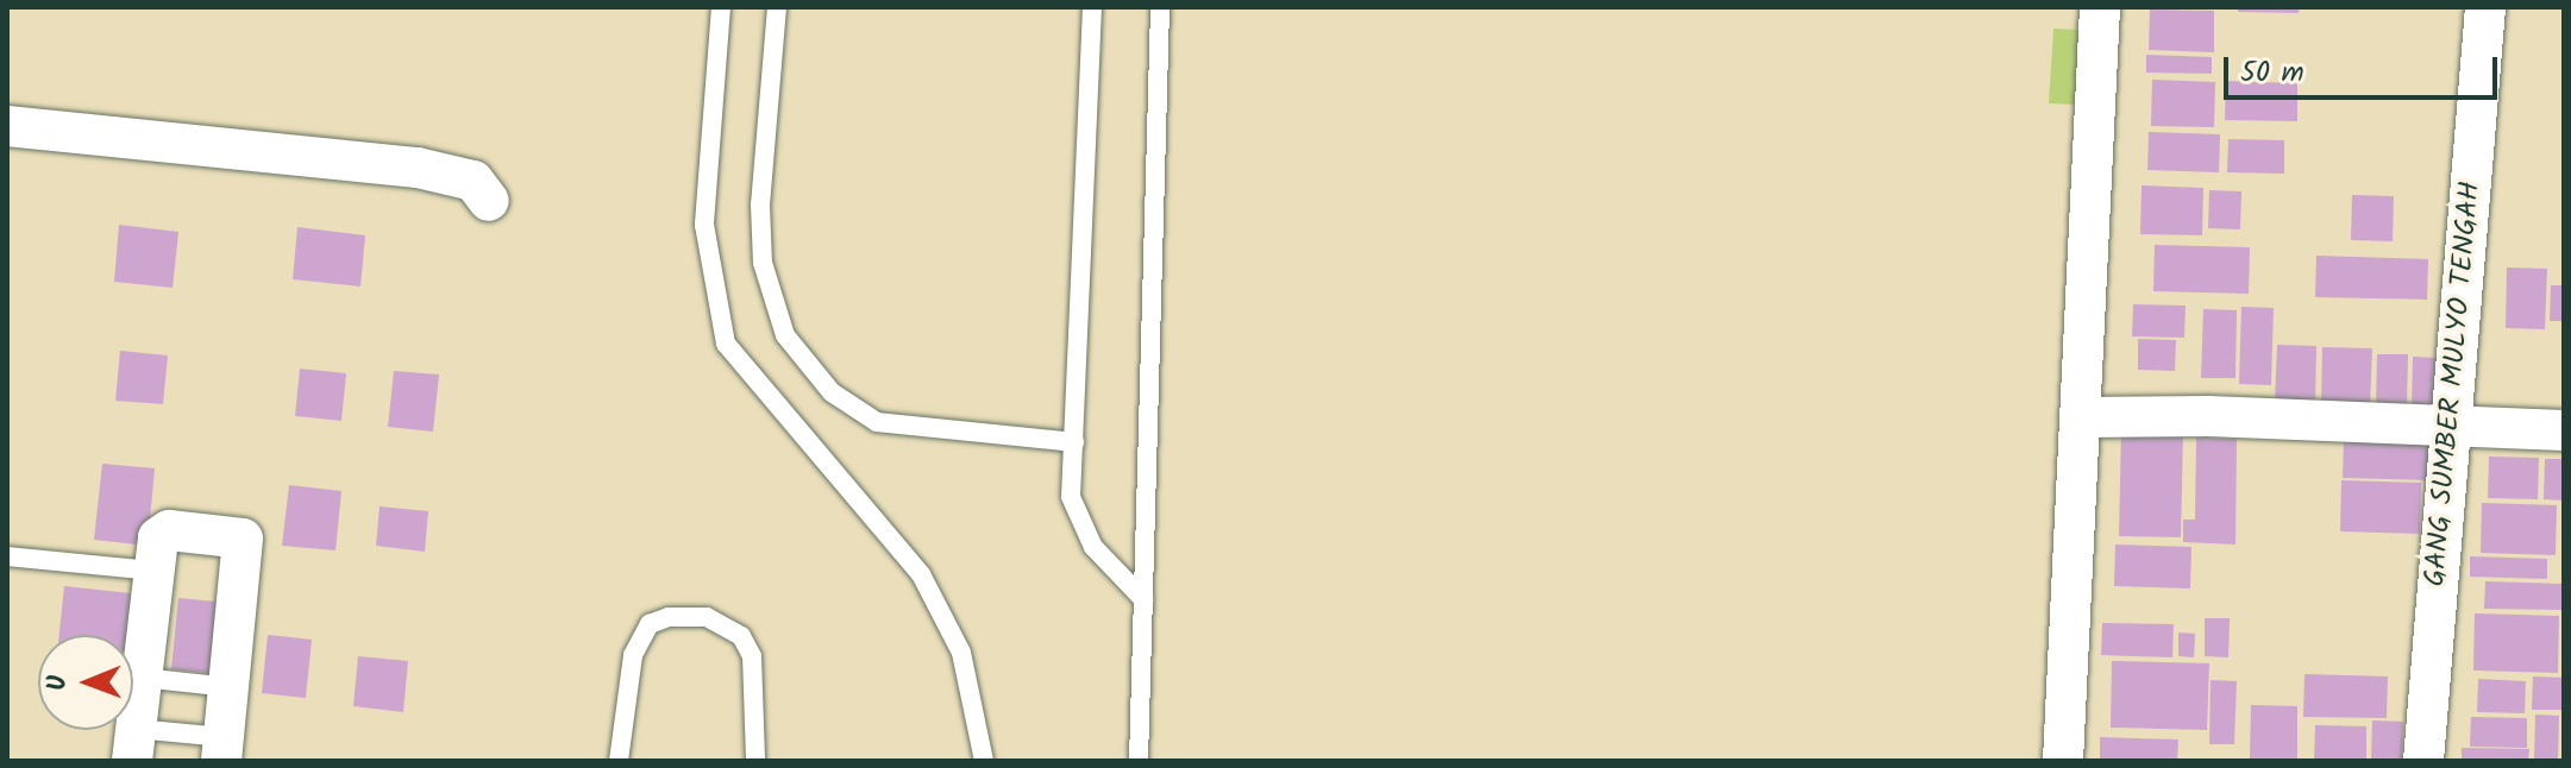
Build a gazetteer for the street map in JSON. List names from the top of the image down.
{
  "streets": {
    "street": ["GANG SUMBER MULYO TENGAH"]
  },
  "scale_bar": "50 m",
  "north": "left"
}
